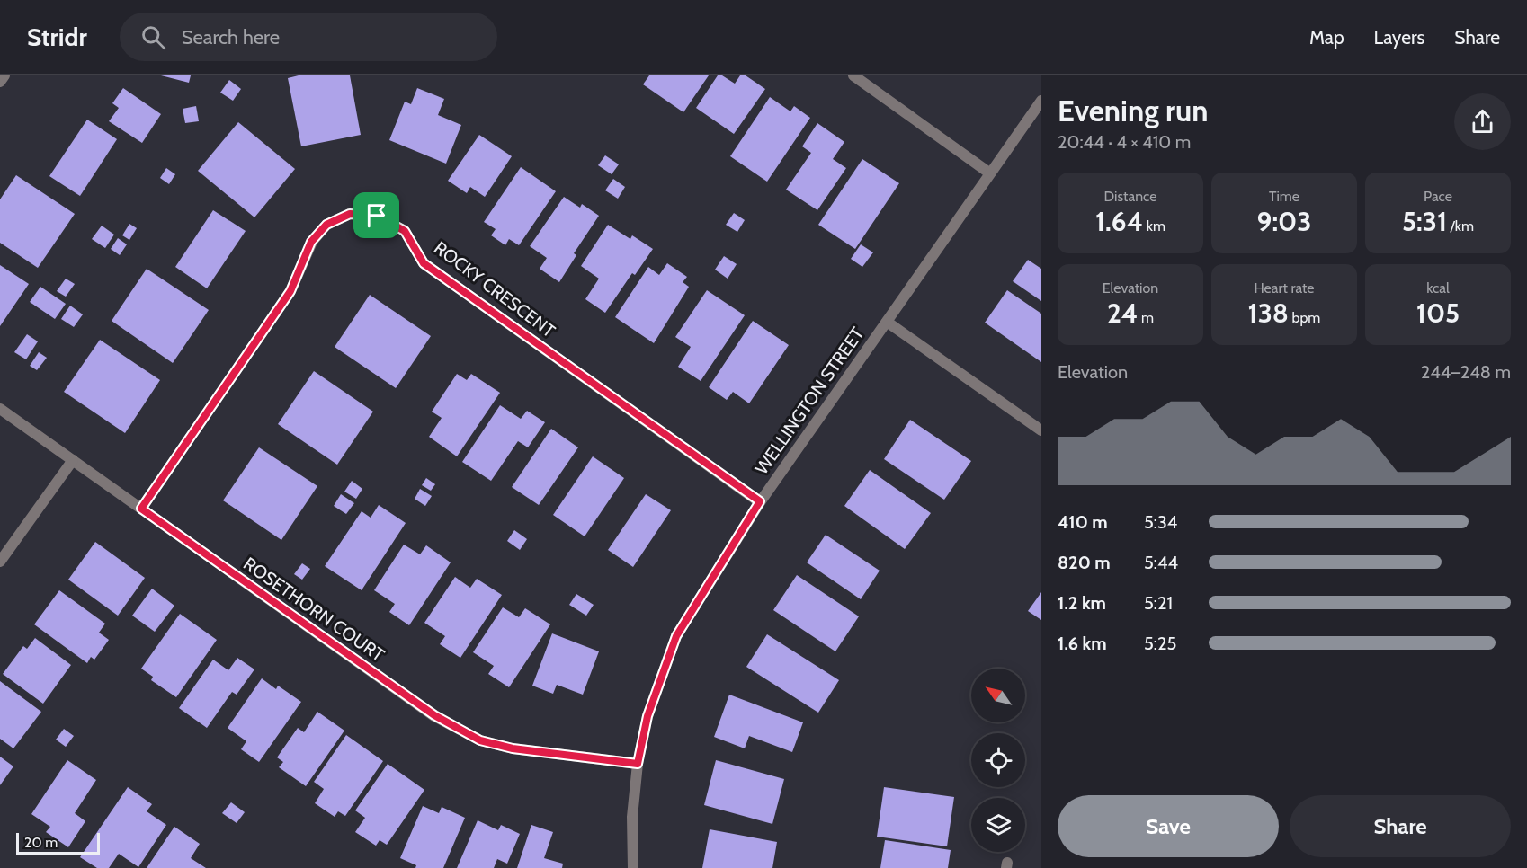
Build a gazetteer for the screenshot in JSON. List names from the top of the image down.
{
  "streets": {
    "street": ["ROCKY CRESCENT", "WELLINGTON STREET", "ROSETHORN COURT"]
  },
  "crossings": [
    ["ROCKY CRESCENT", "WELLINGTON STREET"],
    ["ROCKY CRESCENT", "ROSETHORN COURT"],
    ["WELLINGTON STREET", "ROSETHORN COURT"]
  ],
  "scale_bar": "20 m",
  "north": "top left",
  "page": {
    "header": "Stridr",
    "search": "Search here",
    "nav": ["Map", "Layers", "Share"],
    "heading": ["Evening run", "20:44 · 4 × 410 m"],
    "stats": [
      ["Distance", "1.64 km"],
      ["Time", "9:03"],
      ["Pace", "5:31 /km"],
      ["Elevation", "24 m"],
      ["Heart rate", "138 bpm"],
      ["kcal", "105"]
    ],
    "chart": ["Elevation", "244–248 m"],
    "list": [
      {
        "name": "410 m",
        "note": "5:34"
      },
      {
        "name": "820 m",
        "note": "5:44"
      },
      {
        "name": "1.2 km",
        "note": "5:21"
      },
      {
        "name": "1.6 km",
        "note": "5:25"
      }
    ],
    "buttons": ["Save", "Share"],
    "scale": "20 m"
  }
}
